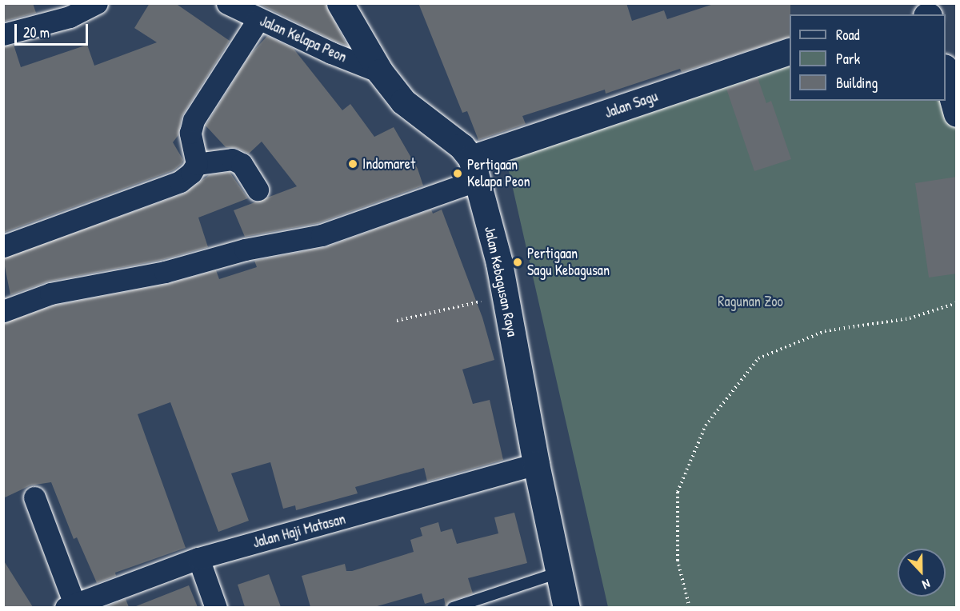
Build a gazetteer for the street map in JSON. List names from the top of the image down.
{
  "streets": {
    "main road": ["Jalan Sagu", "Jalan Kebagusan Raya"],
    "street": ["Jalan Kelapa Peon", "Jalan Haji Matasan"]
  },
  "crossings": [
    ["Jalan Sagu", "Jalan Kebagusan Raya"],
    ["Jalan Kebagusan Raya", "Jalan Haji Matasan"]
  ],
  "parks": ["Ragunan Zoo"],
  "places": ["Indomaret", "Pertigaan Kelapa Peon", "Pertigaan Sagu Kebagusan"],
  "legend": ["Road", "Park", "Building"],
  "scale_bar": "20 m",
  "north": "bottom"
}
